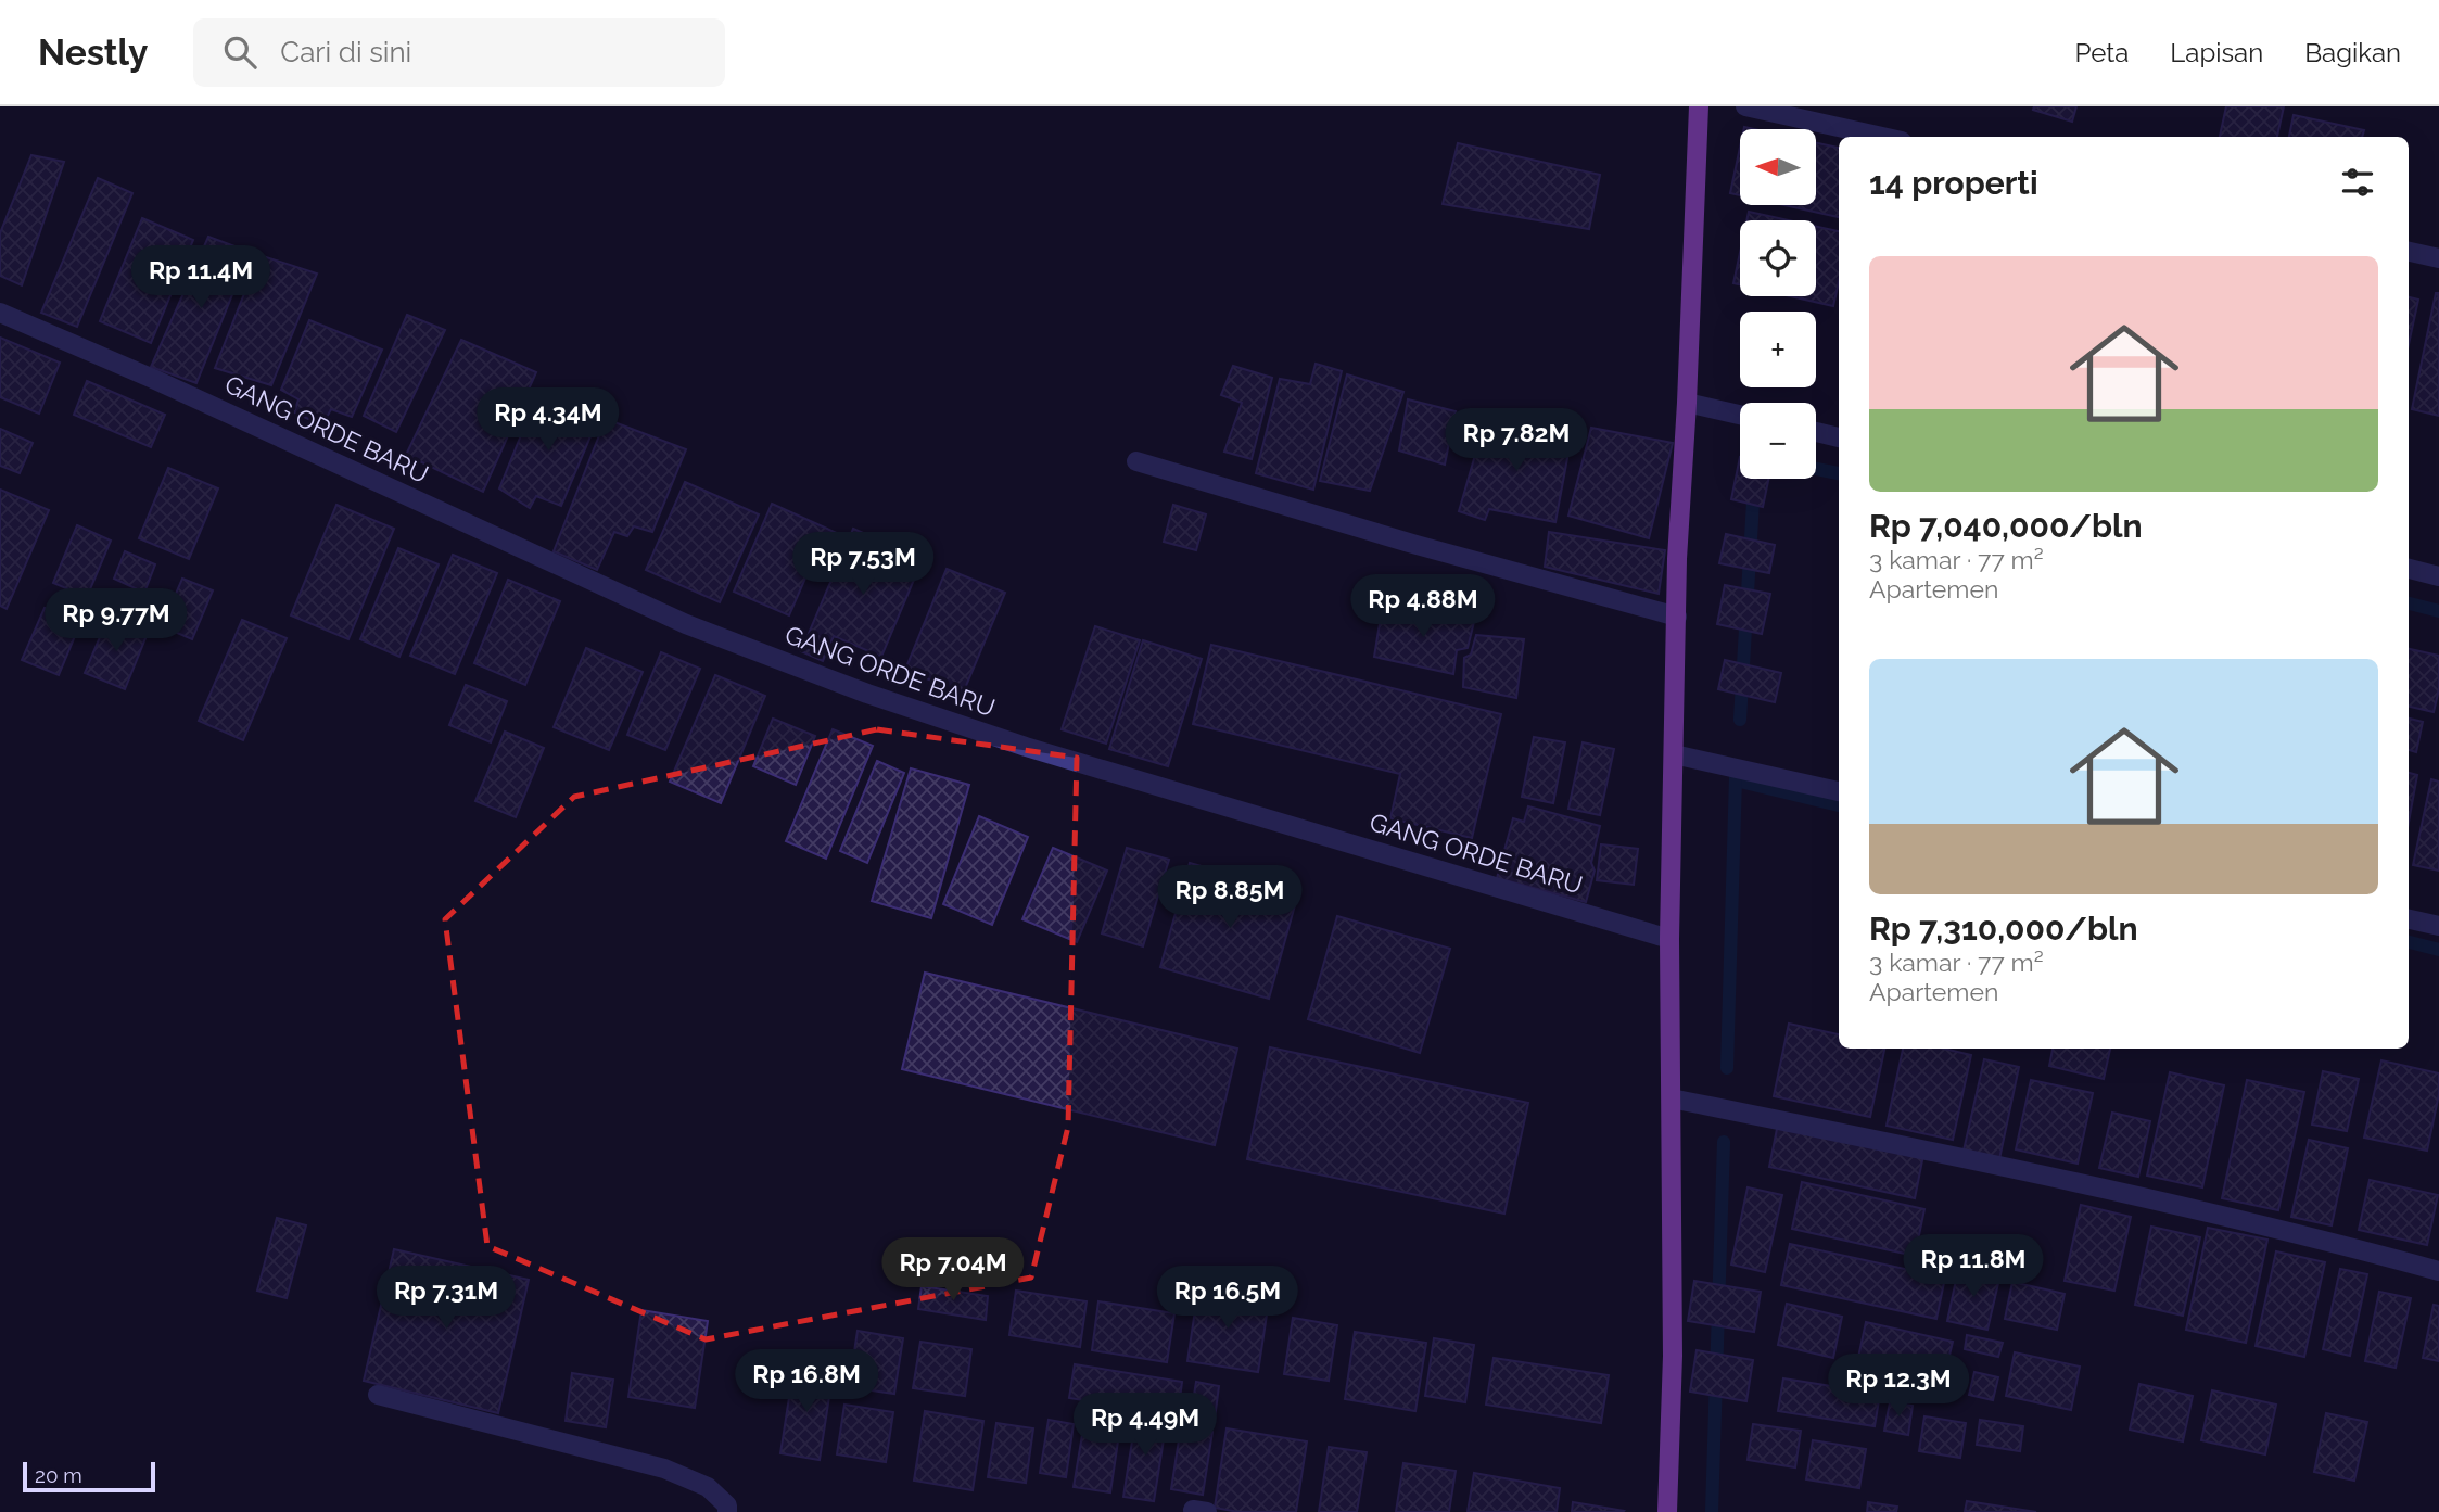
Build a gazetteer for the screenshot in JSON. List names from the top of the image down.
{
  "streets": {
    "street": ["GANG ORDE BARU"]
  },
  "scale_bar": "20 m",
  "north": "left",
  "page": {
    "header": "Nestly",
    "search": "Cari di sini",
    "nav": ["Peta", "Lapisan", "Bagikan"],
    "map_buttons": ["+", "−"],
    "heading": "14 properti",
    "list": [
      {
        "name": "Rp 7,040,000/bln",
        "note": "3 kamar · 77 m² · Apartemen"
      },
      {
        "name": "Rp 7,310,000/bln",
        "note": "3 kamar · 77 m² · Apartemen"
      }
    ],
    "price": [
      "Rp 11.4M",
      "Rp 4.34M",
      "Rp 7.82M",
      "Rp 7.53M",
      "Rp 4.88M",
      "Rp 9.77M",
      "Rp 8.85M",
      "Rp 11.8M",
      "Rp 7.04M",
      "Rp 7.31M",
      "Rp 16.5M",
      "Rp 16.8M",
      "Rp 12.3M",
      "Rp 4.49M"
    ],
    "scale": "20 m"
  }
}
